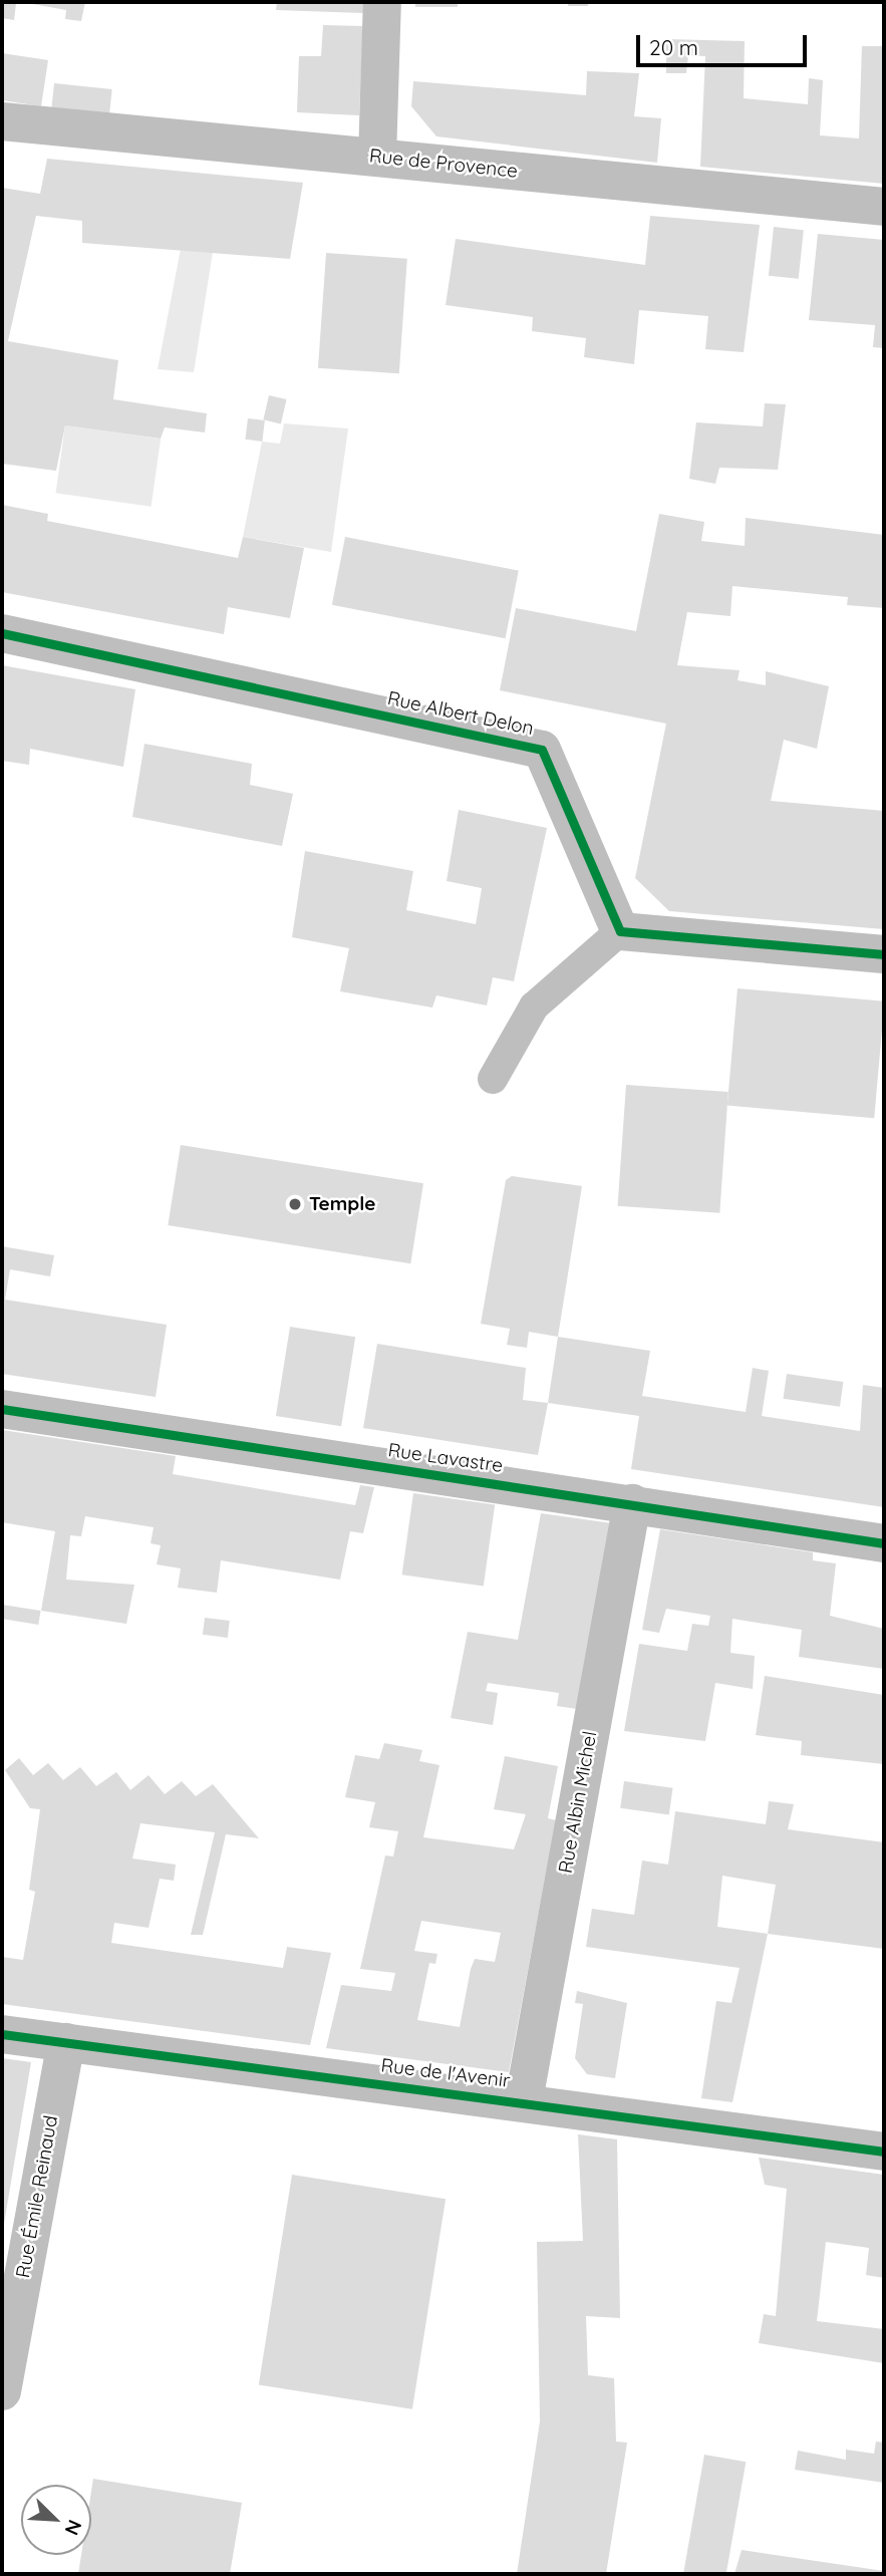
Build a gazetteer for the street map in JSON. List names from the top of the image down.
{
  "streets": {
    "street": [
      "Rue de Provence",
      "Rue Albert Delon",
      "Rue Lavastre",
      "Rue Albin Michel",
      "Rue de l'Avenir",
      "Rue Émile Reinaud"
    ]
  },
  "crossings": [
    ["Rue Lavastre", "Rue Albin Michel"],
    ["Rue Albin Michel", "Rue de l'Avenir"],
    ["Rue de l'Avenir", "Rue Émile Reinaud"]
  ],
  "places": ["Temple"],
  "scale_bar": "20 m",
  "north": "bottom right"
}
